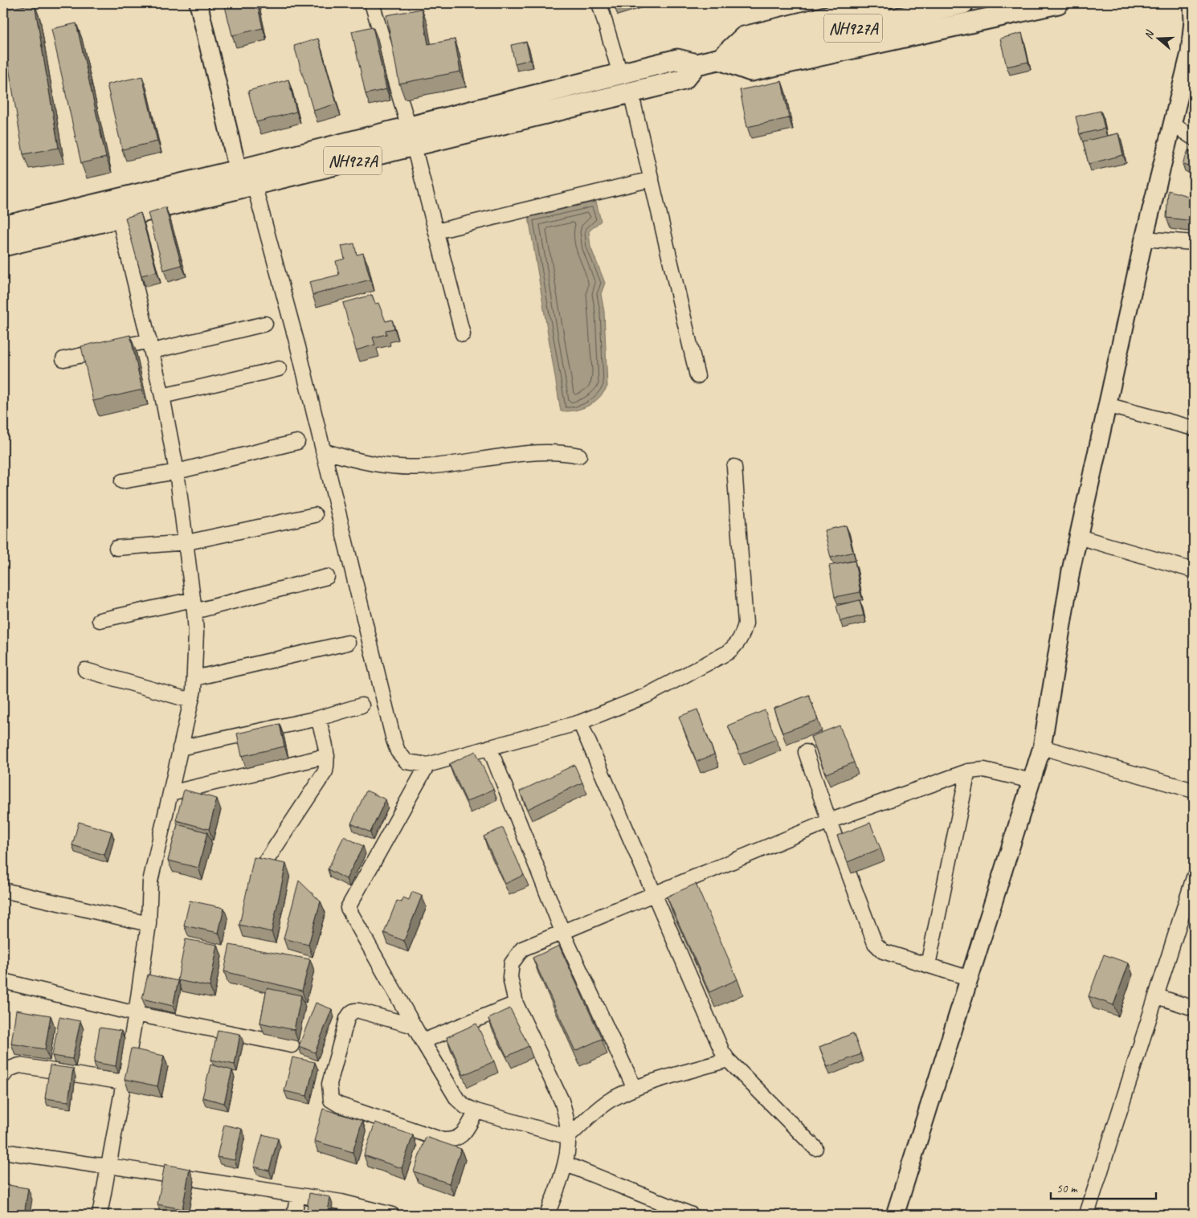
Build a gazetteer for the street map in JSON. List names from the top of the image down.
{
  "streets": {
    "highway": ["NH927A"]
  },
  "scale_bar": "50 m",
  "north": "left"
}
